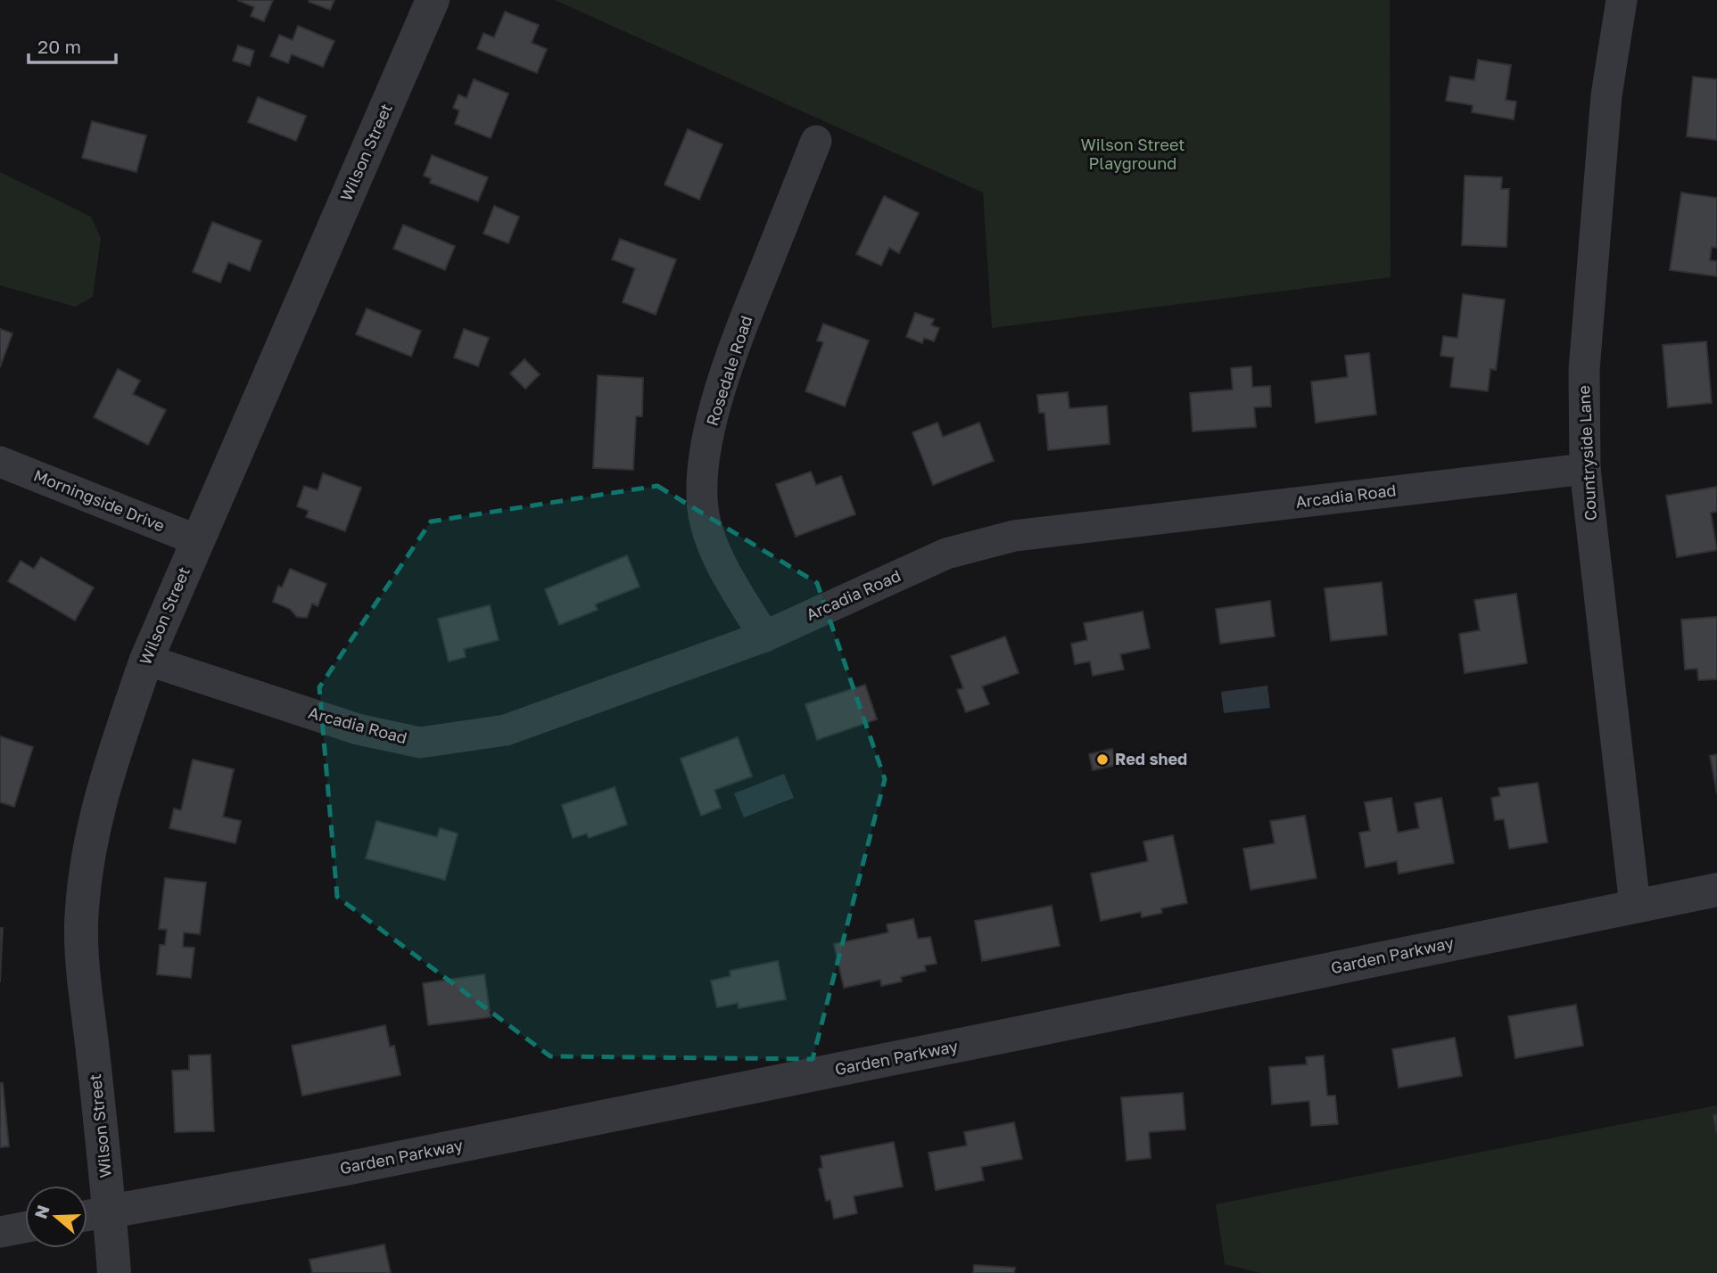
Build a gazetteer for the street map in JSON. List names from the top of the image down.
{
  "streets": {
    "street": [
      "Wilson Street",
      "Rosedale Road",
      "Countryside Lane",
      "Arcadia Road",
      "Morningside Drive",
      "Garden Parkway"
    ]
  },
  "crossings": [
    ["Wilson Street", "Arcadia Road"],
    ["Wilson Street", "Morningside Drive"],
    ["Wilson Street", "Garden Parkway"],
    ["Rosedale Road", "Arcadia Road"],
    ["Countryside Lane", "Arcadia Road"],
    ["Countryside Lane", "Garden Parkway"]
  ],
  "parks": ["Wilson Street Playground"],
  "places": ["Red shed"],
  "scale_bar": "20 m",
  "north": "left"
}
